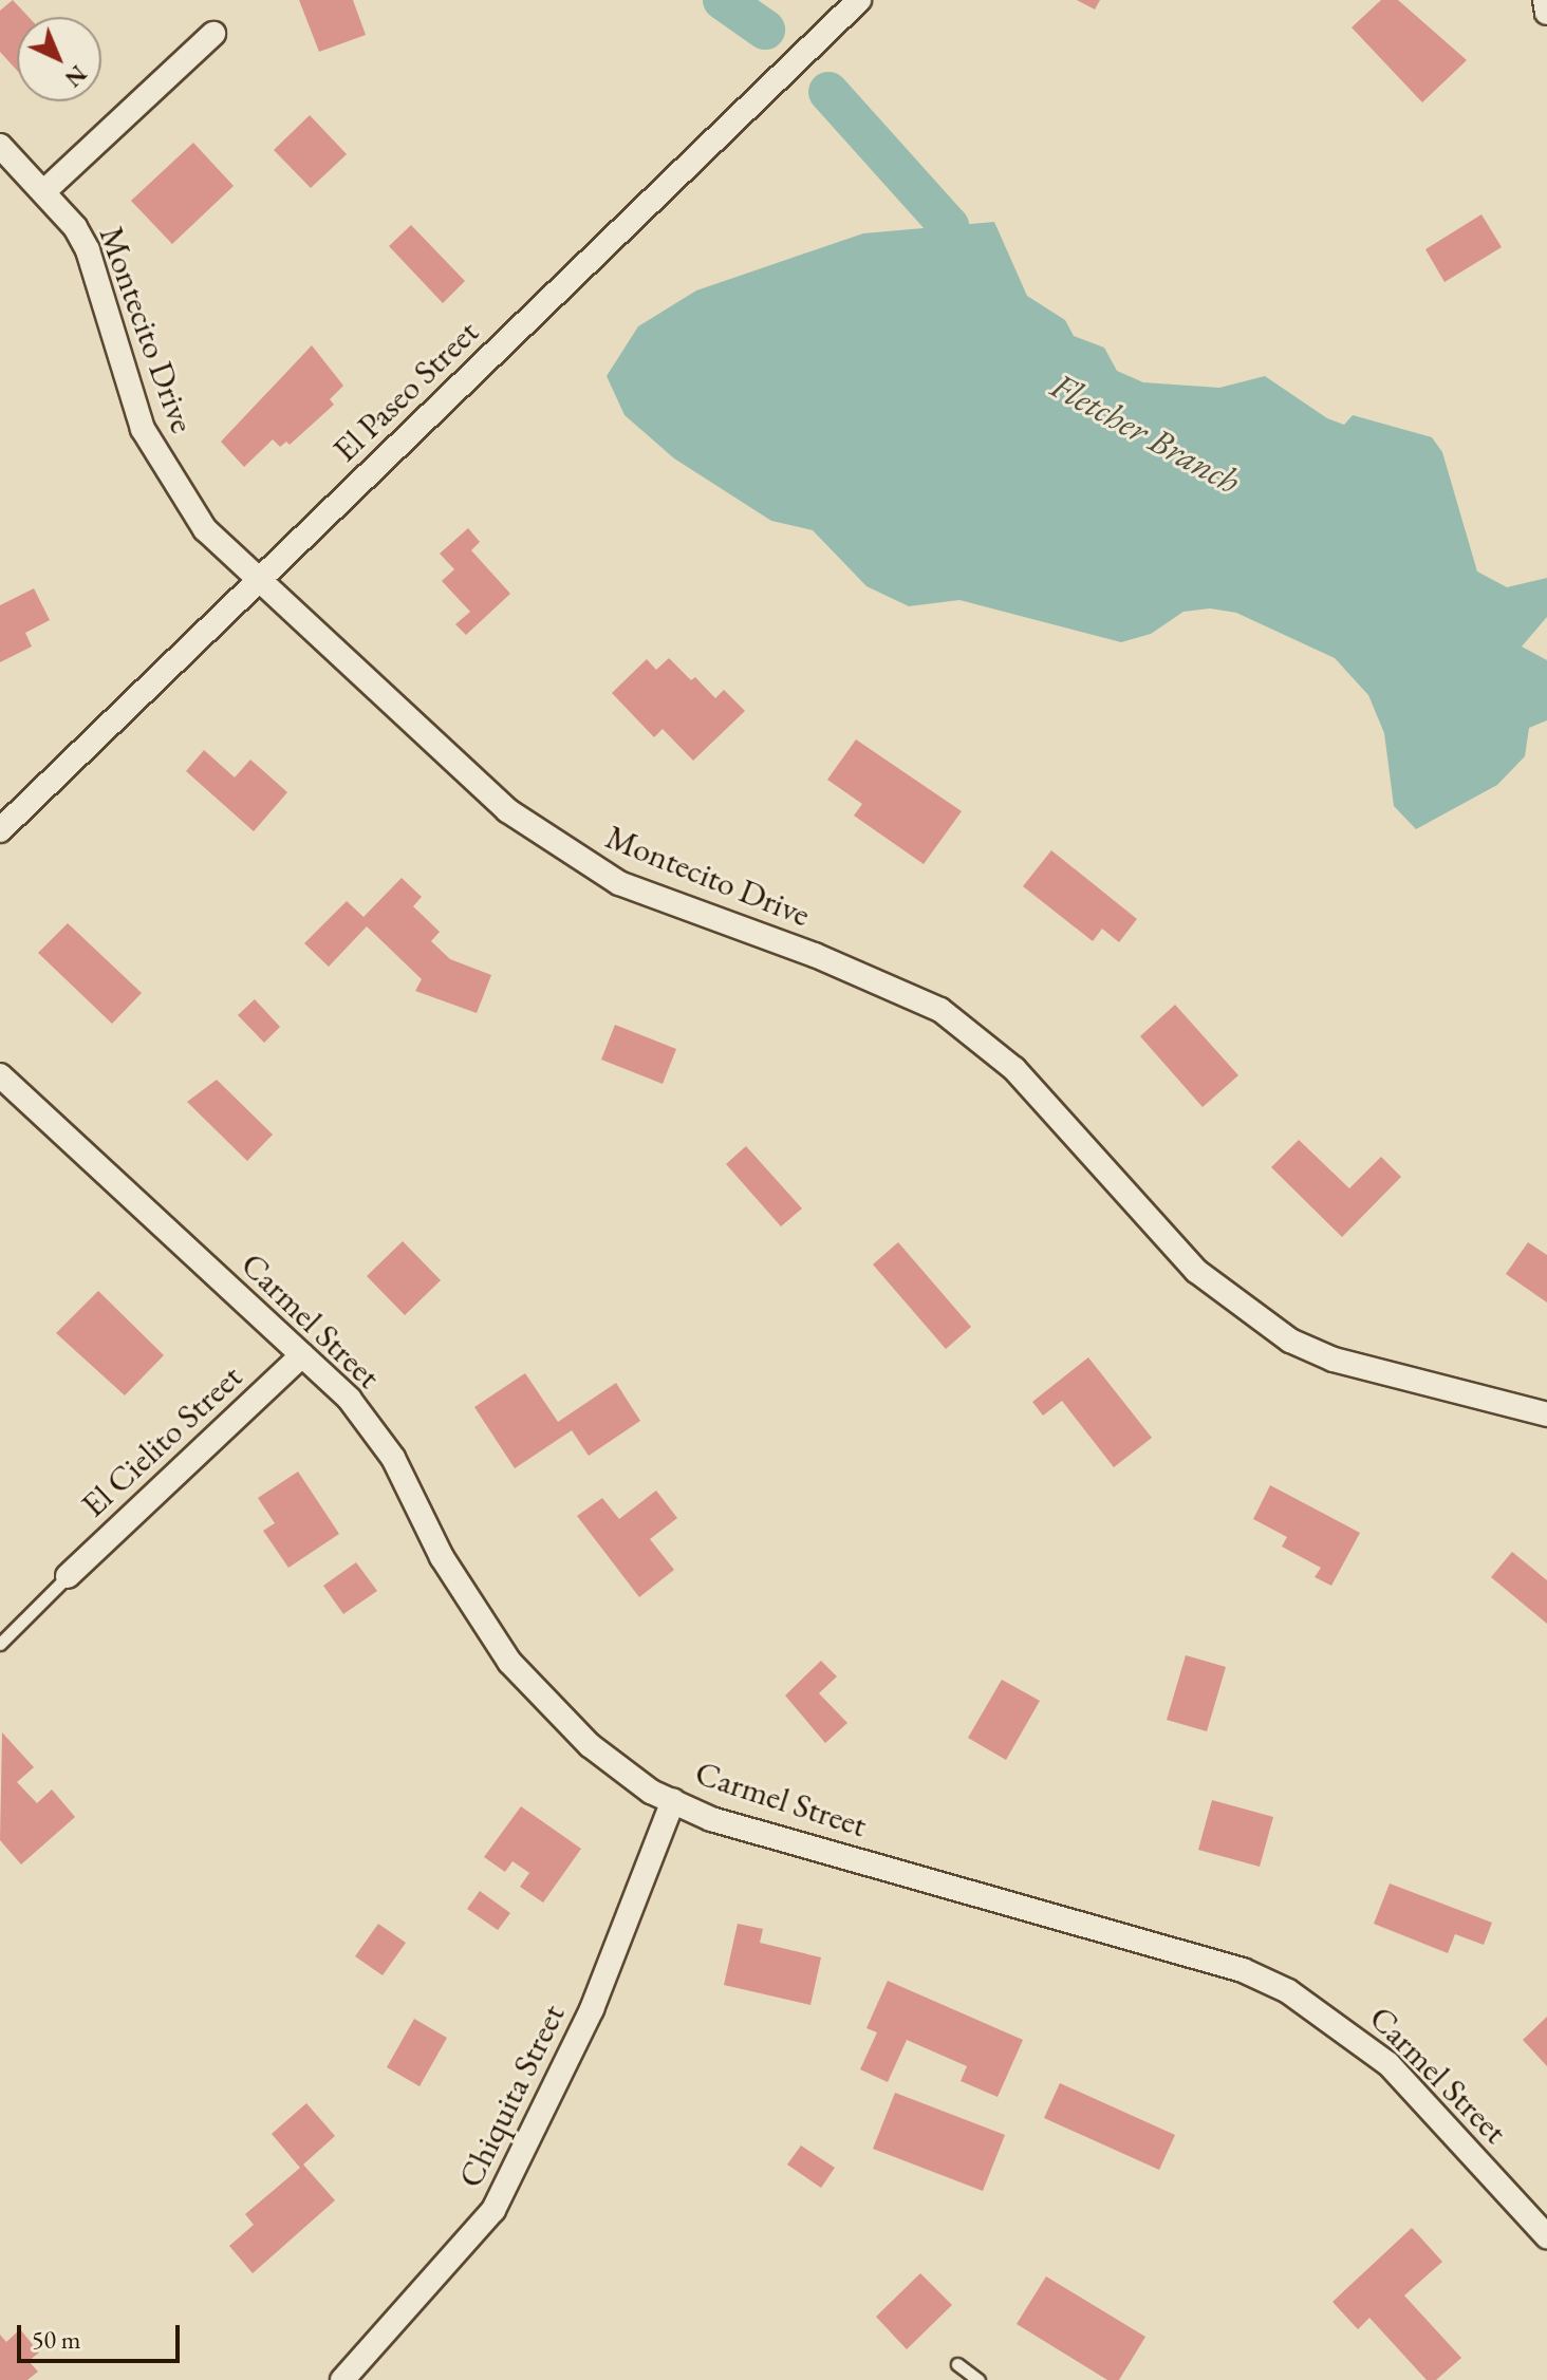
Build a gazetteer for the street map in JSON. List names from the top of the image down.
{
  "streets": {
    "street": [
      "Montecito Drive",
      "El Paseo Street",
      "Carmel Street",
      "El Cielito Street",
      "Chiquita Street"
    ]
  },
  "crossings": [
    ["Montecito Drive", "El Paseo Street"],
    ["Carmel Street", "El Cielito Street"],
    ["Carmel Street", "Chiquita Street"]
  ],
  "water": ["Fletcher Branch"],
  "scale_bar": "50 m",
  "north": "bottom right"
}
